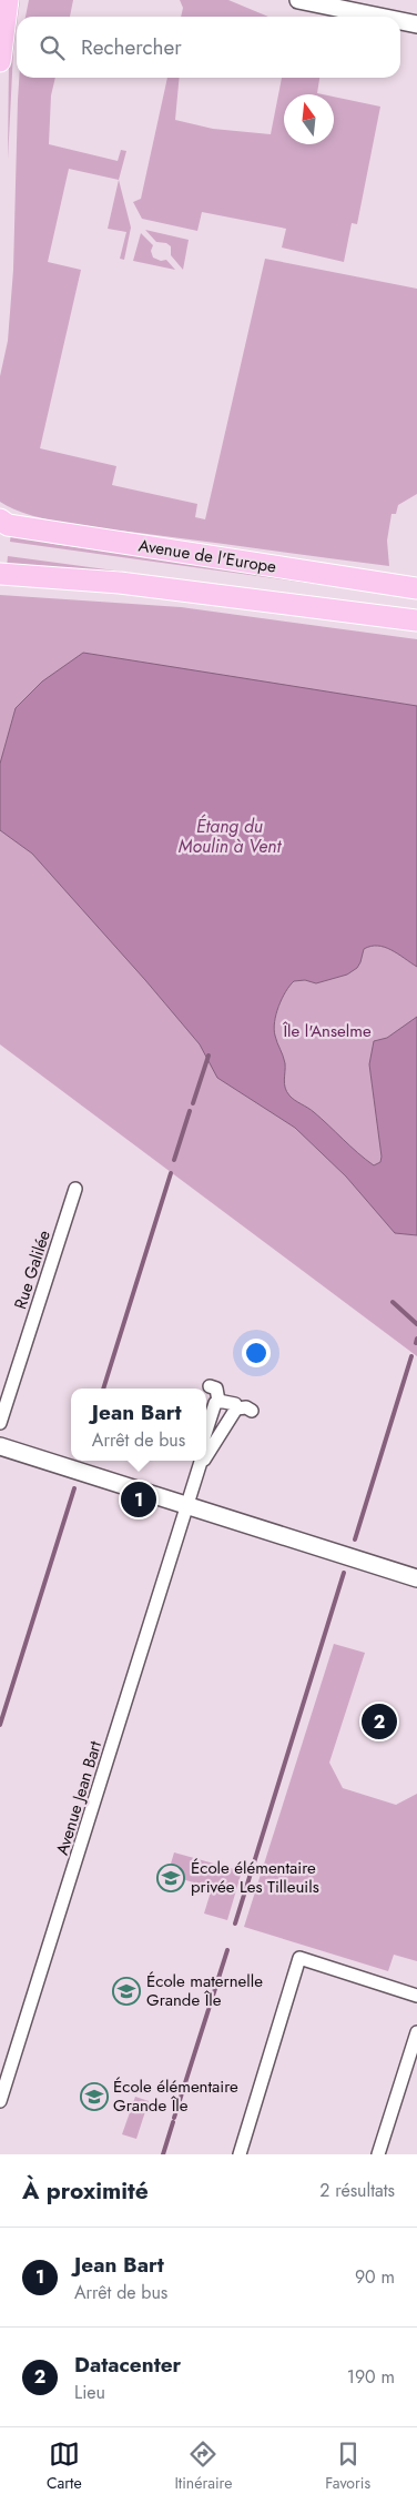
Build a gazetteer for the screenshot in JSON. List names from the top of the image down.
{
  "streets": {
    "main road": ["Avenue de l'Europe"],
    "street": ["Rue Galilée", "Avenue Jean Bart"]
  },
  "water": ["Étang du Moulin à Vent"],
  "parks": ["Île l'Anselme"],
  "places": {
    "school or university": ["École élémentaire privée Les Tilleuils", "École maternelle Grande Île", "École élémentaire Grande Île"]
  },
  "north": "top",
  "page": {
    "search": "Rechercher",
    "popup": ["Jean Bart", "Arrêt de bus"],
    "pins": ["1", "2"],
    "heading": ["À proximité", "2 résultats"],
    "list": [
      {
        "mark": "1",
        "name": "Jean Bart",
        "note": "Arrêt de bus",
        "value": "90 m"
      },
      {
        "mark": "2",
        "name": "Datacenter",
        "note": "Lieu",
        "value": "190 m"
      }
    ],
    "nav": ["Carte", "Itinéraire", "Favoris"]
  }
}
